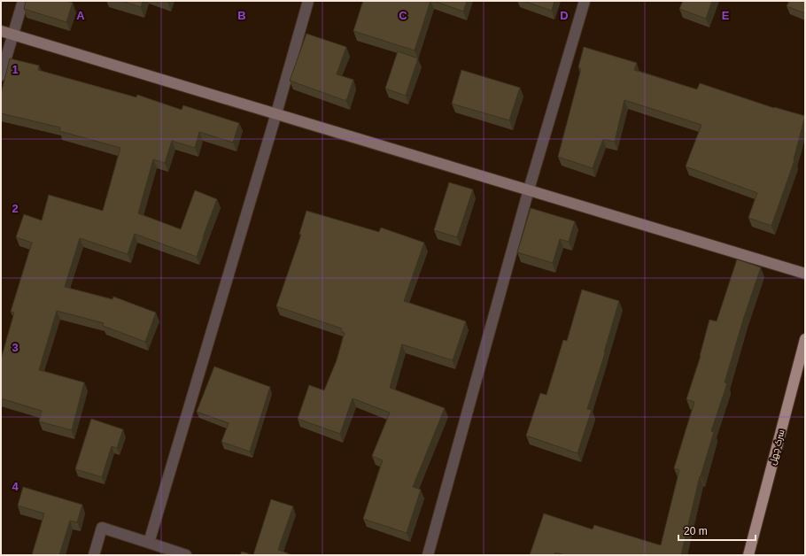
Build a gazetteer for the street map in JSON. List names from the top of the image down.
{
  "streets": {
    "main road": ["سرک چهل"]
  },
  "scale_bar": "20 m",
  "grid": {
    "columns": [
      "A",
      "B",
      "C",
      "D",
      "E"
    ],
    "rows": [
      "1",
      "2",
      "3",
      "4"
    ]
  }
}
